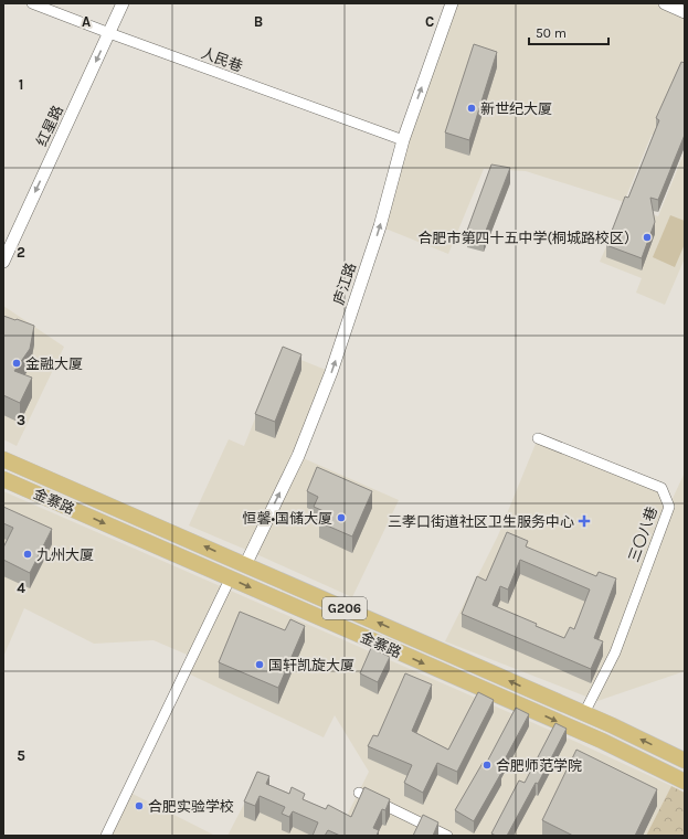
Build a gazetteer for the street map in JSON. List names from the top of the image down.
{
  "streets": {
    "main road": ["金寨路", "G206"],
    "street": [
      "人民巷",
      "红星路",
      "庐江路",
      "三〇八巷"
    ]
  },
  "crossings": [
    ["人民巷", "红星路"],
    ["人民巷", "庐江路"],
    ["庐江路", "金寨路"],
    ["金寨路", "三〇八巷"]
  ],
  "one_way": ["红星路", "庐江路"],
  "places": {
    "other": [
      "新世纪大厦",
      "合肥市第四十五中学(桐城路校区）",
      "金融大厦",
      "恒馨•国储大厦",
      "九州大厦",
      "国轩凯旋大厦",
      "合肥师范学院",
      "合肥实验学校"
    ],
    "health": ["三孝口街道社区卫生服务中心"]
  },
  "scale_bar": "50 m",
  "grid": {
    "columns": ["A", "B", "C"],
    "rows": [
      "1",
      "2",
      "3",
      "4",
      "5"
    ]
  }
}
